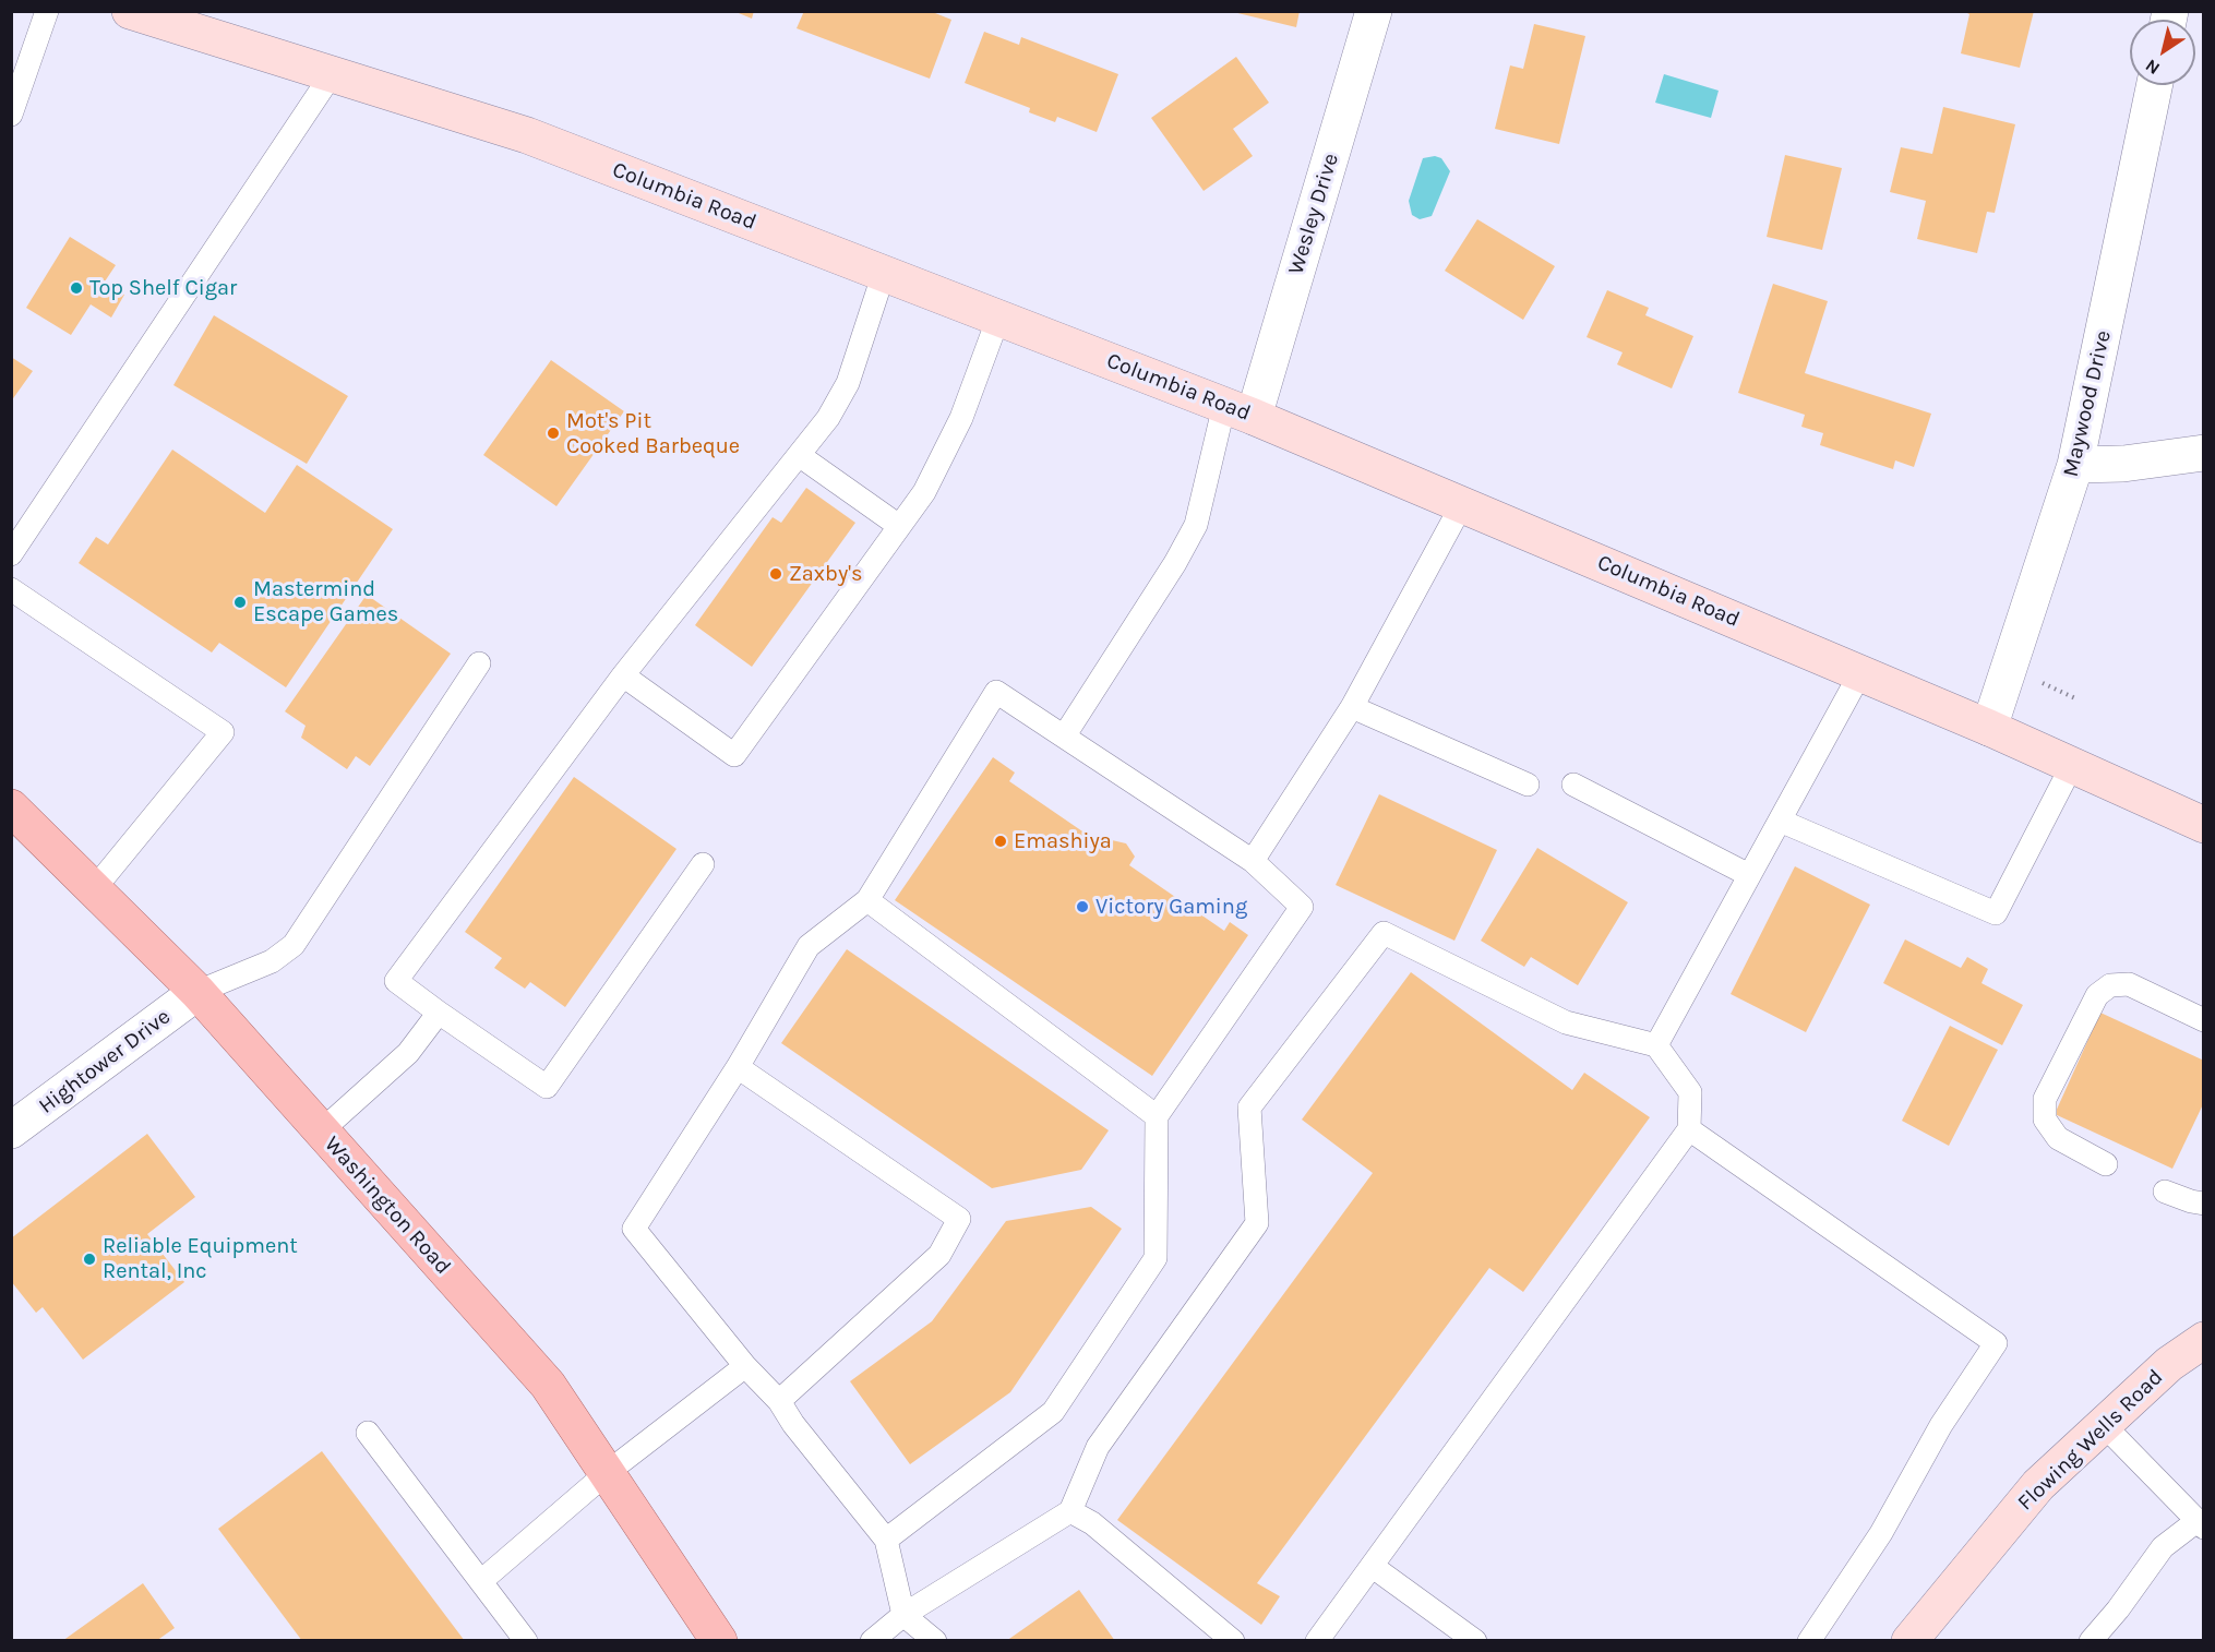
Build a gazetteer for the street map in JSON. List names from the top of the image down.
{
  "streets": {
    "main road": ["Columbia Road", "Washington Road", "Flowing Wells Road"],
    "street": ["Wesley Drive", "Maywood Drive", "Hightower Drive"]
  },
  "crossings": [
    ["Columbia Road", "Wesley Drive"],
    ["Columbia Road", "Maywood Drive"],
    ["Hightower Drive", "Washington Road"]
  ],
  "places": [
    "Top Shelf Cigar",
    "Mot's Pit Cooked Barbeque",
    "Zaxby's",
    "Mastermind Escape Games",
    "Emashiya",
    "Victory Gaming",
    "Reliable Equipment Rental, Inc"
  ],
  "north": "bottom left"
}
